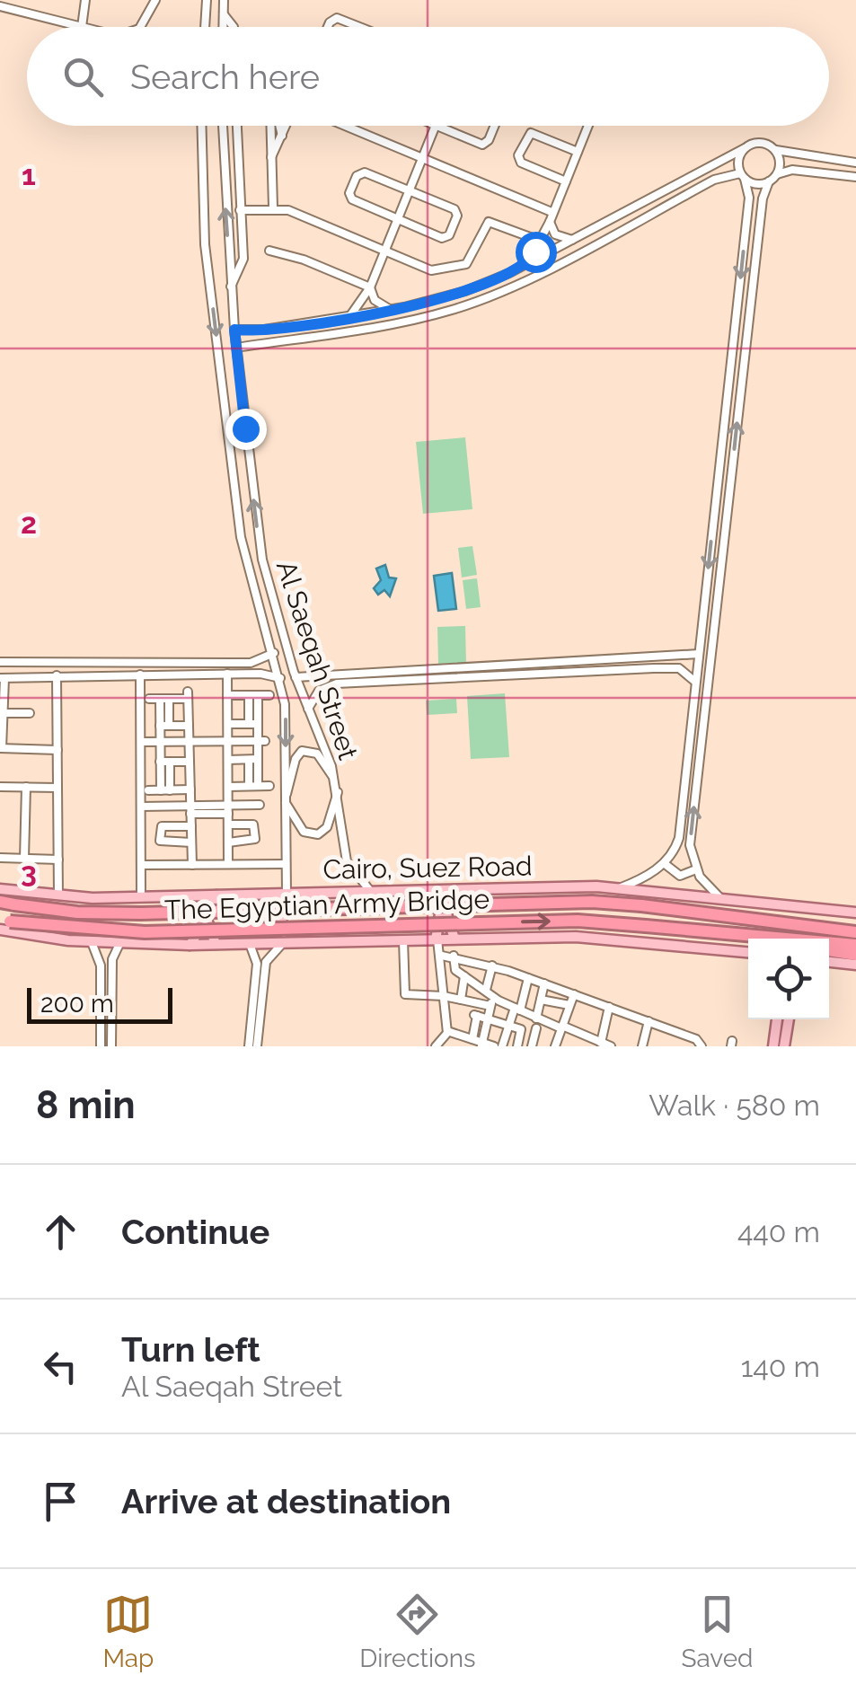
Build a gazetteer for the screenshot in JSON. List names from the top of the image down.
{
  "streets": {
    "highway": ["The Egyptian Army Bridge"],
    "main road": ["Cairo, Suez Road"],
    "street": ["Al Saeqah Street"]
  },
  "crossings": [
    ["Al Saeqah Street", "Cairo, Suez Road"]
  ],
  "scale_bar": "200 m",
  "page": {
    "search": "Search here",
    "scale": "200 m",
    "heading": ["8 min", "Walk · 580 m"],
    "list": [
      ["Continue", "440 m"],
      ["Turn left", "Al Saeqah Street", "140 m"],
      "Arrive at destination"
    ],
    "nav": ["Map", "Directions", "Saved"]
  },
  "grid": {
    "rows": ["1", "2", "3"]
  }
}
